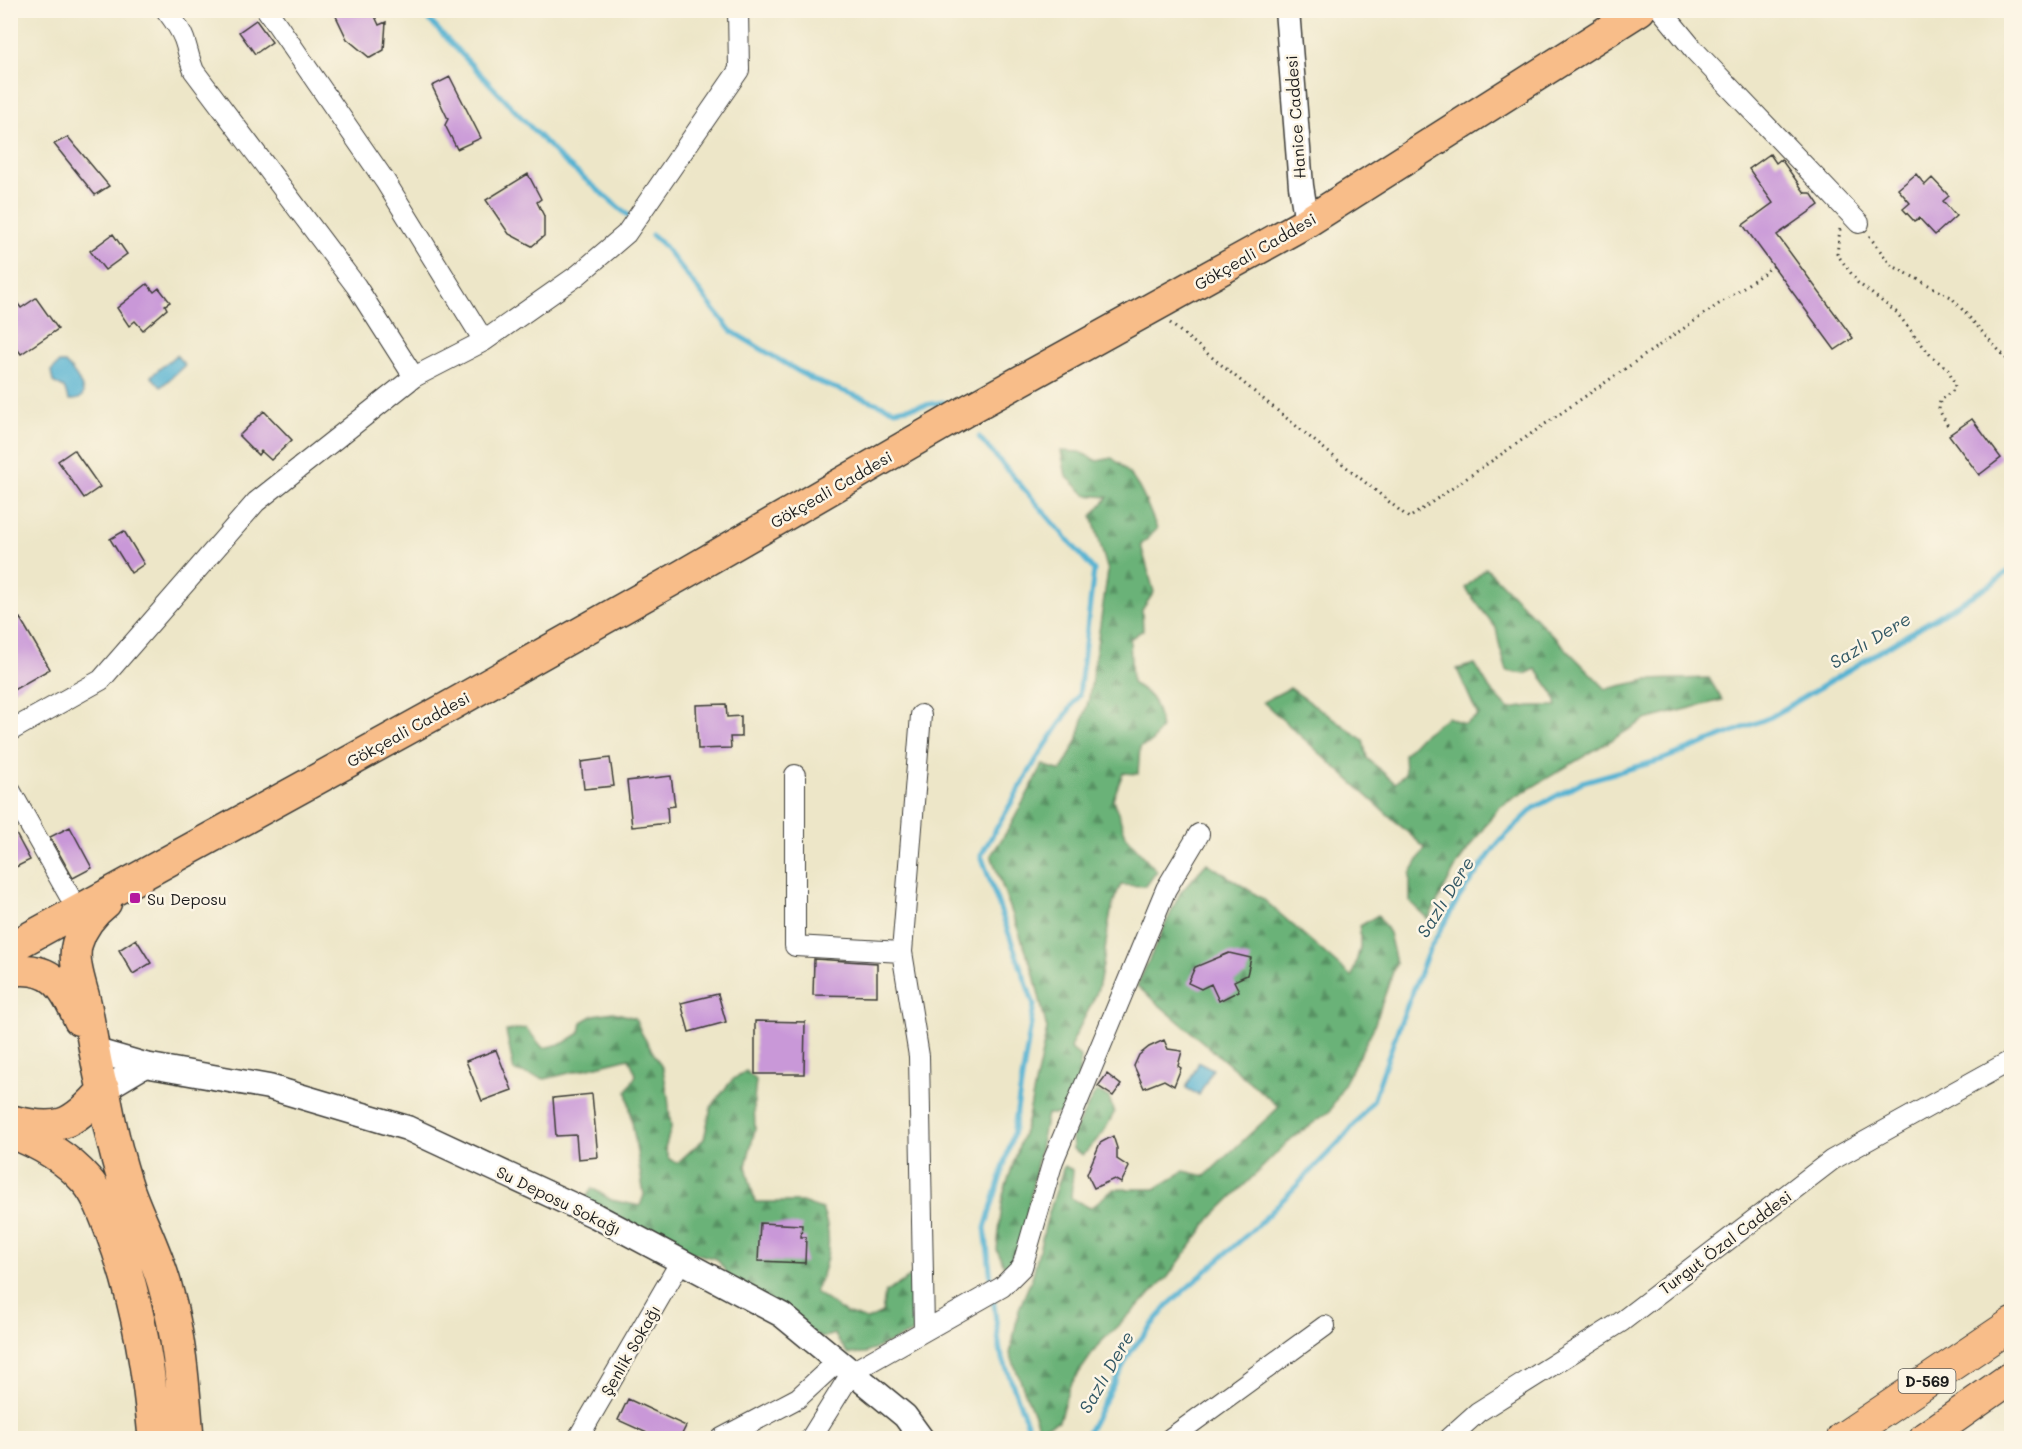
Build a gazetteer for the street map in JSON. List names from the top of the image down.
{
  "streets": {
    "highway": ["D-569"],
    "main road": ["Gökçeali Caddesi"],
    "street": [
      "Hanice Caddesi",
      "Su Deposu Sokağı",
      "Turgut Özal Caddesi",
      "Şenlik Sokağı"
    ]
  },
  "crossings": [
    ["Hanice Caddesi", "Gökçeali Caddesi"],
    ["Su Deposu Sokağı", "Şenlik Sokağı"]
  ],
  "water": ["Sazlı Dere"],
  "places": {
    "transit": ["Su Deposu"]
  }
}
